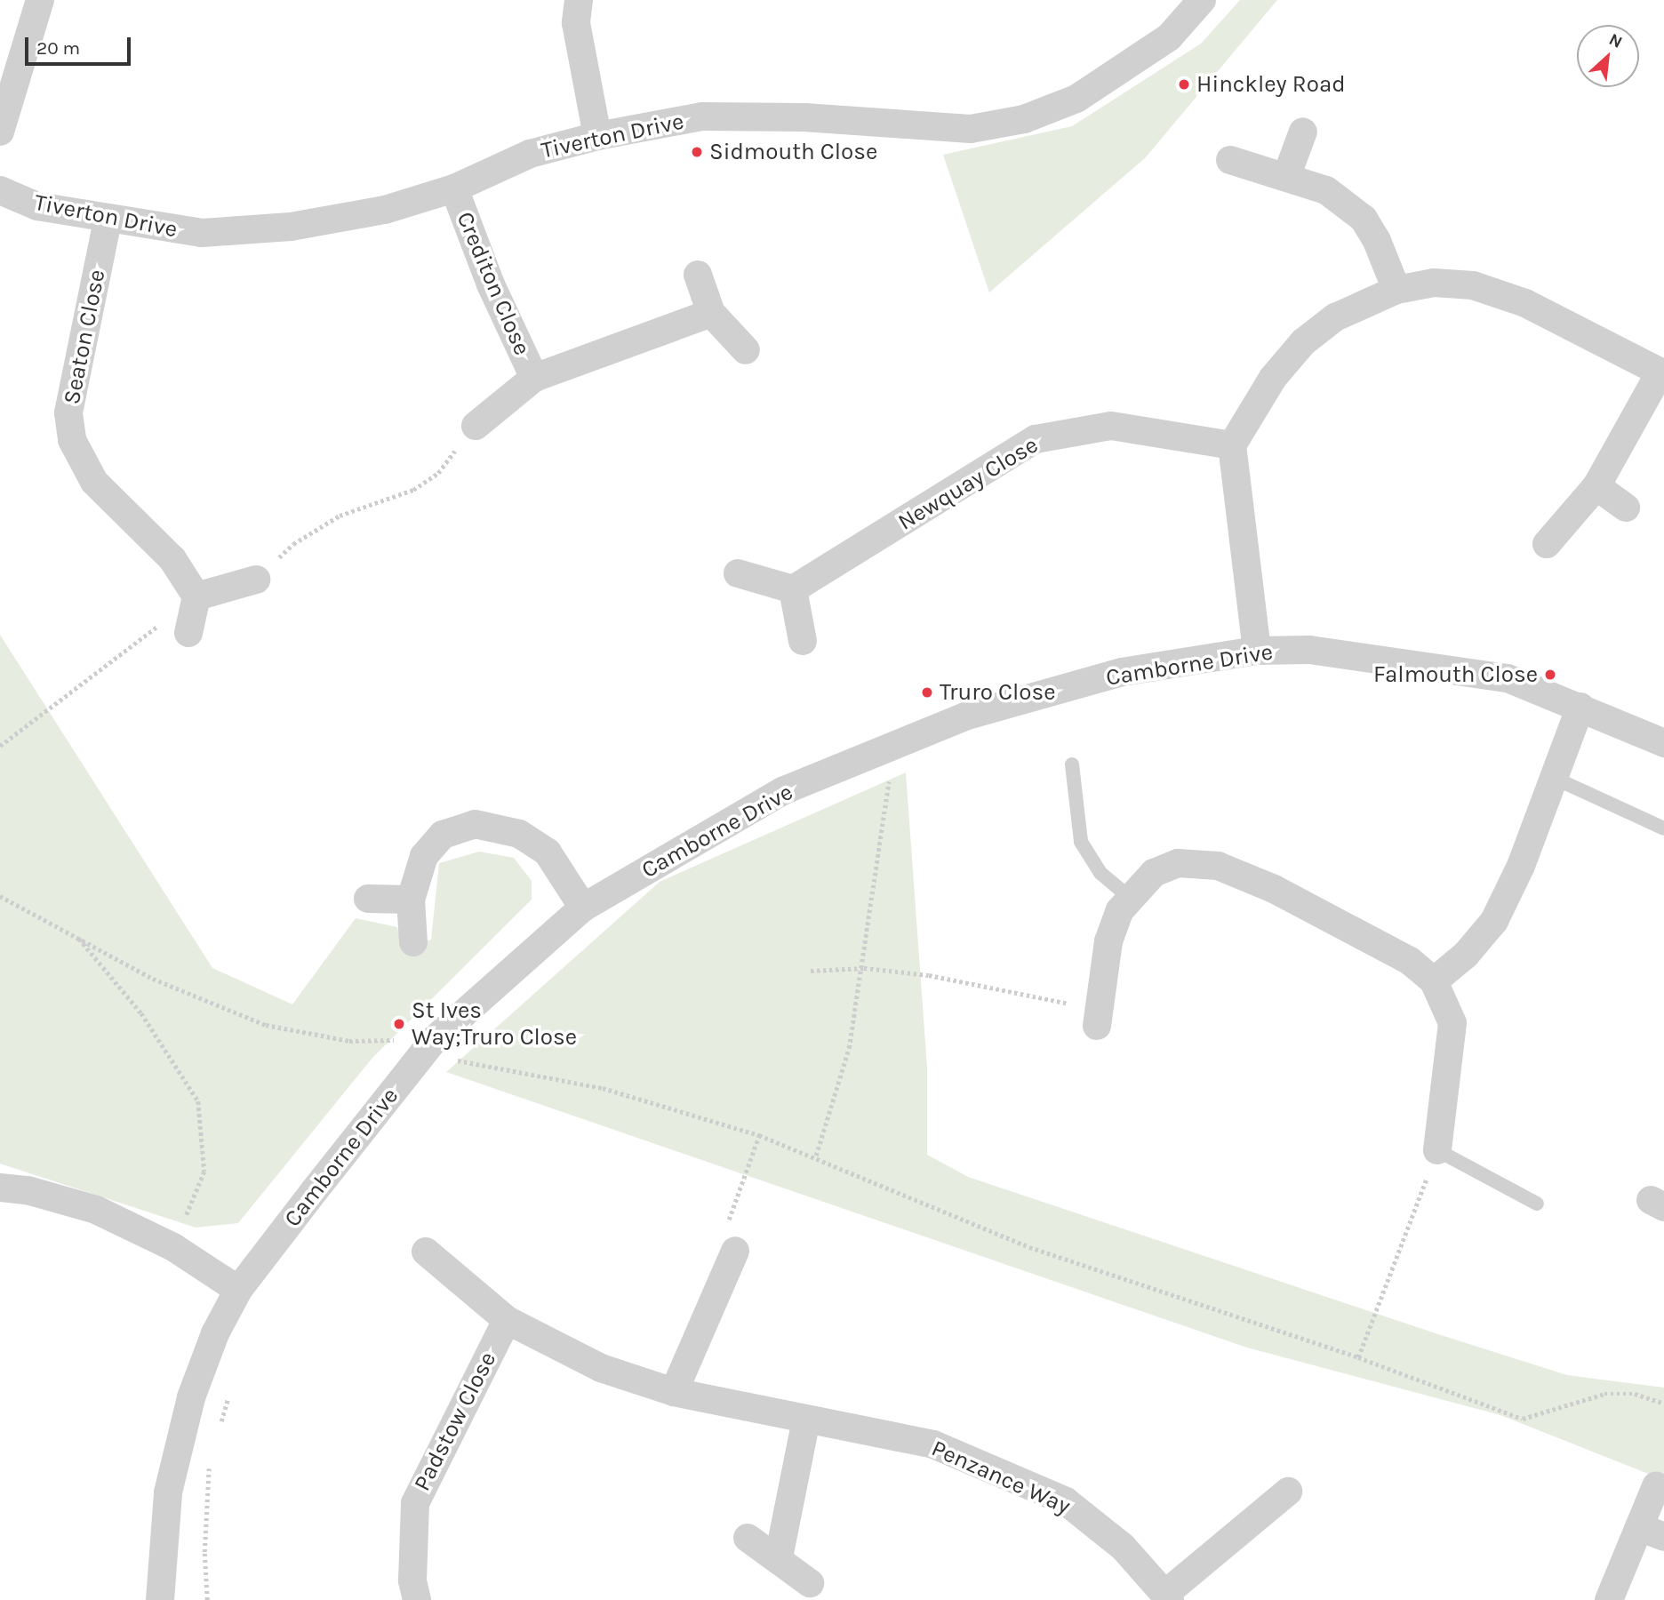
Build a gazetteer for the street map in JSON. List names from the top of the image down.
{
  "streets": {
    "street": [
      "Tiverton Drive",
      "Crediton Close",
      "Seaton Close",
      "Newquay Close",
      "Camborne Drive",
      "Padstow Close",
      "Penzance Way"
    ]
  },
  "crossings": [
    ["Tiverton Drive", "Crediton Close"],
    ["Tiverton Drive", "Seaton Close"],
    ["Padstow Close", "Penzance Way"]
  ],
  "places": [
    "Hinckley Road",
    "Sidmouth Close",
    "Falmouth Close",
    "Truro Close",
    "St Ives Way;Truro Close"
  ],
  "scale_bar": "20 m",
  "north": "top right"
}
